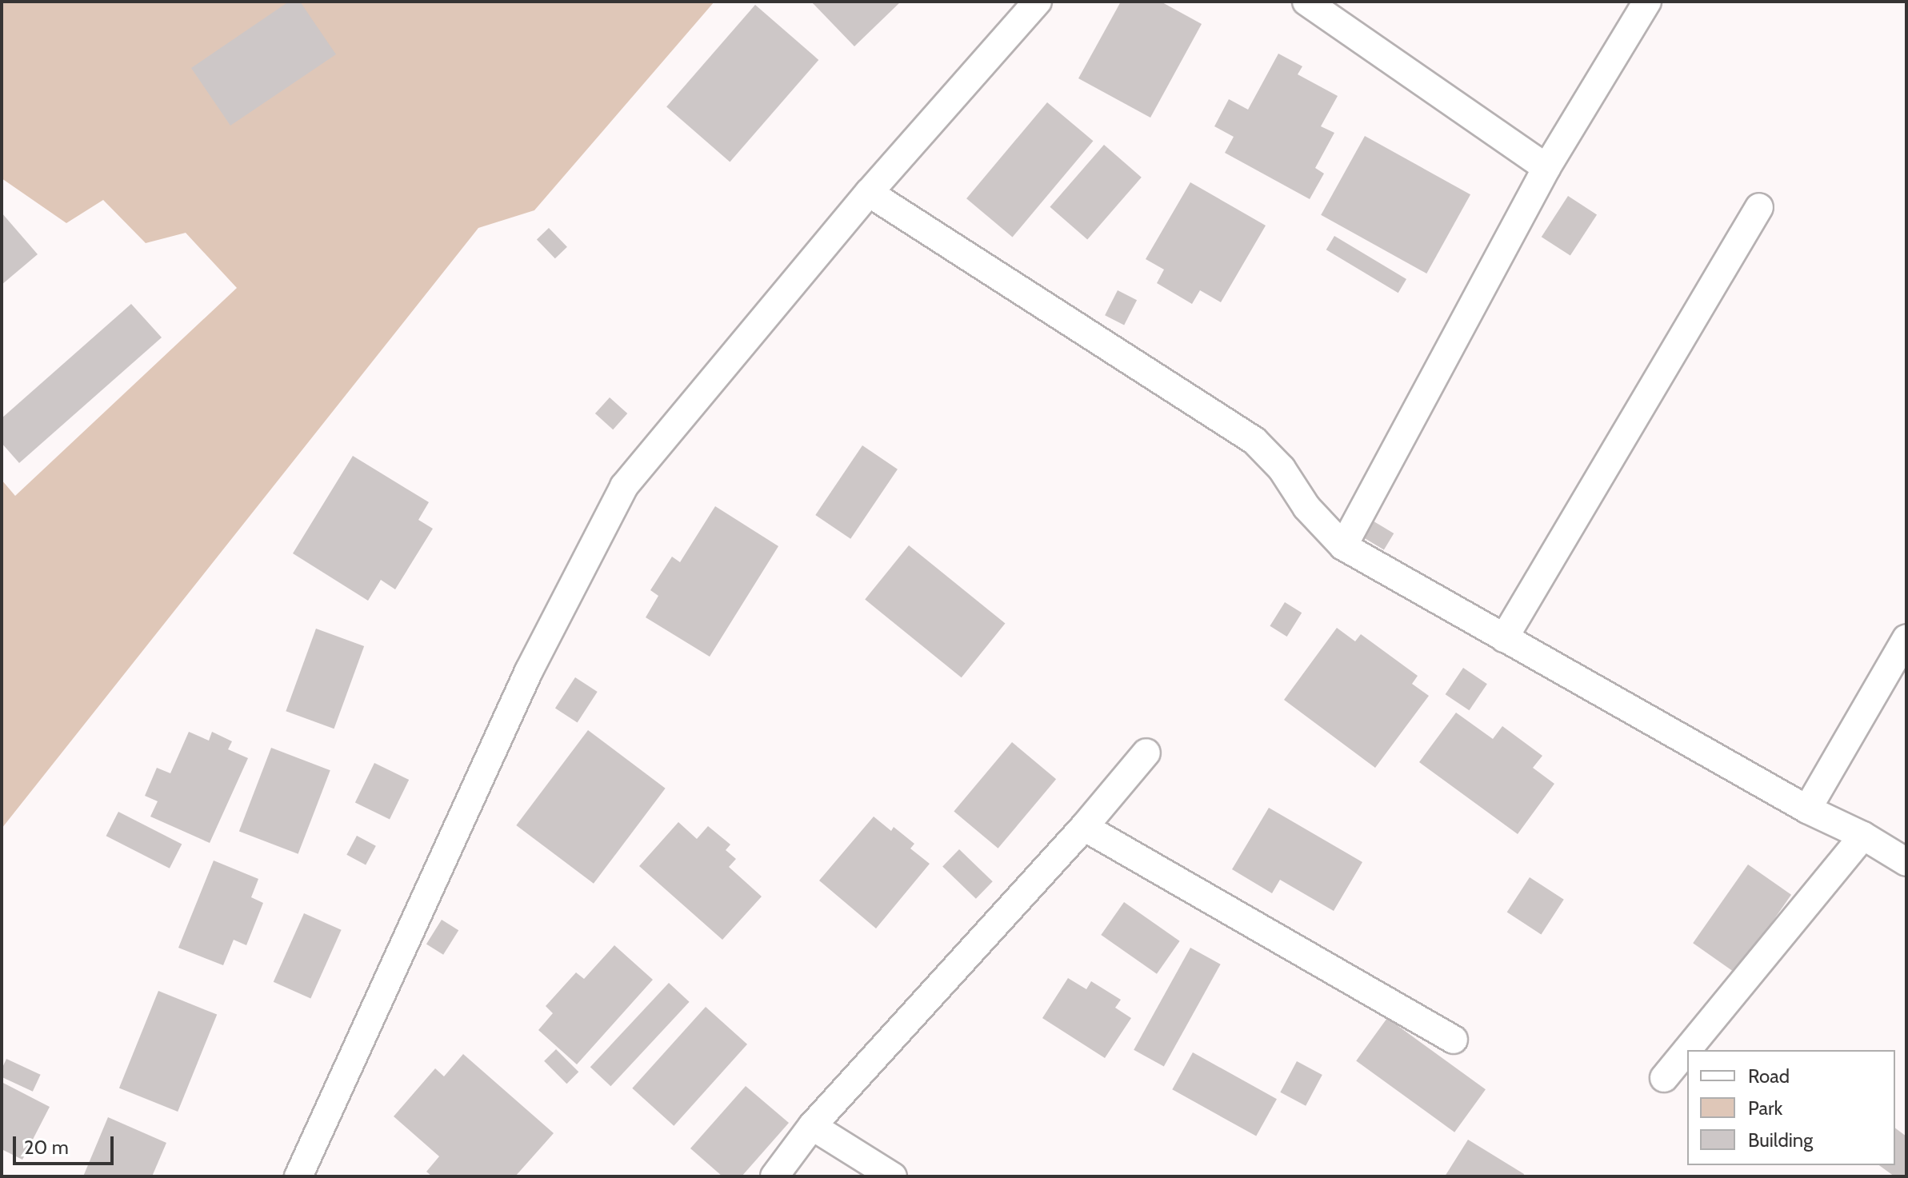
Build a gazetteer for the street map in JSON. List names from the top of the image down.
{
  "legend": ["Road", "Park", "Building"],
  "scale_bar": "20 m"
}
